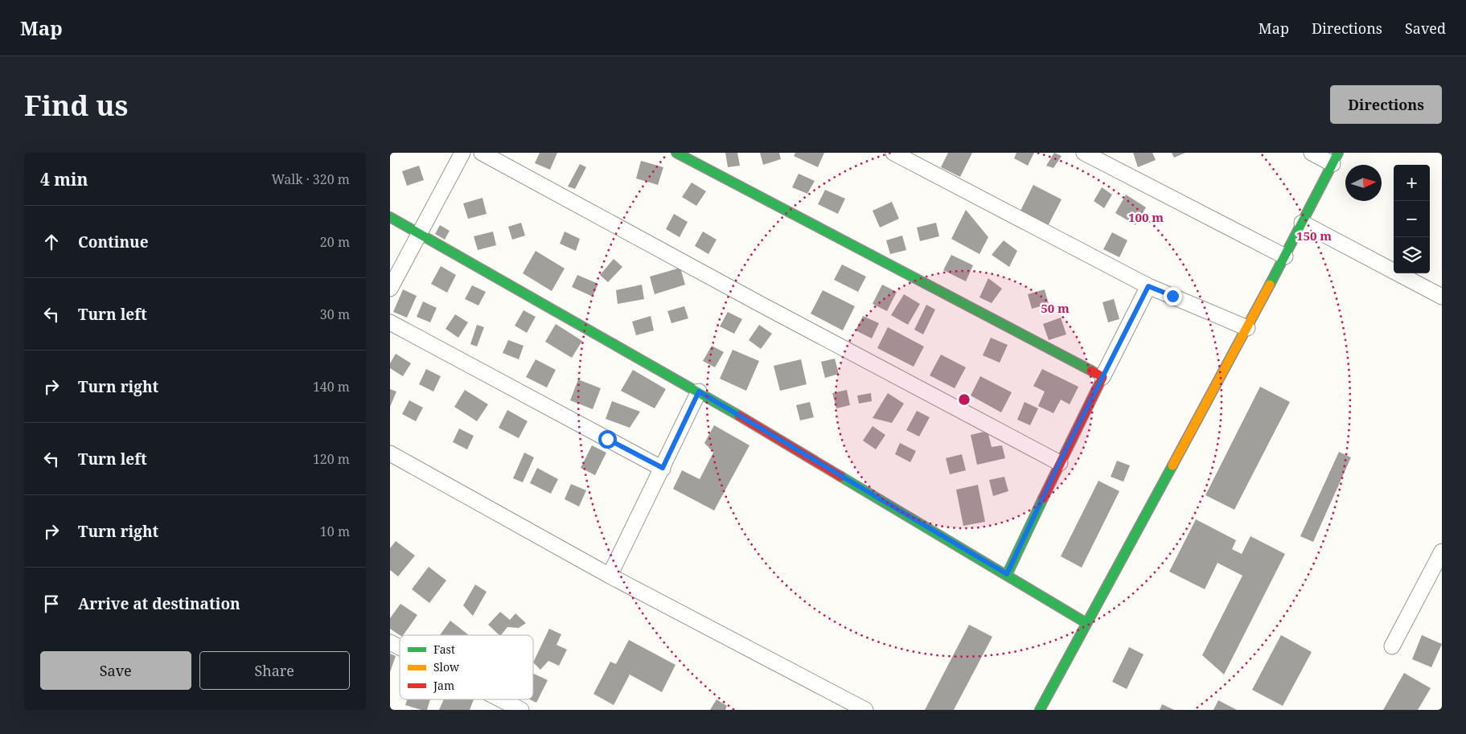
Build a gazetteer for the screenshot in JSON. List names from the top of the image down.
{
  "legend": ["Fast", "Slow", "Jam"],
  "north": "right",
  "page": {
    "header": "Map",
    "nav": ["Map", "Directions", "Saved"],
    "buttons": [
      "Directions",
      ["Save", "Share"]
    ],
    "title": "Find us",
    "heading": ["4 min", "Walk · 320 m"],
    "map_buttons": ["+", "−"],
    "list": [
      ["Continue", "20 m"],
      ["Turn left", "30 m"],
      ["Turn right", "140 m"],
      ["Turn left", "120 m"],
      ["Turn right", "10 m"],
      "Arrive at destination"
    ]
  },
  "rings": ["100 m", "150 m", "50 m"]
}
